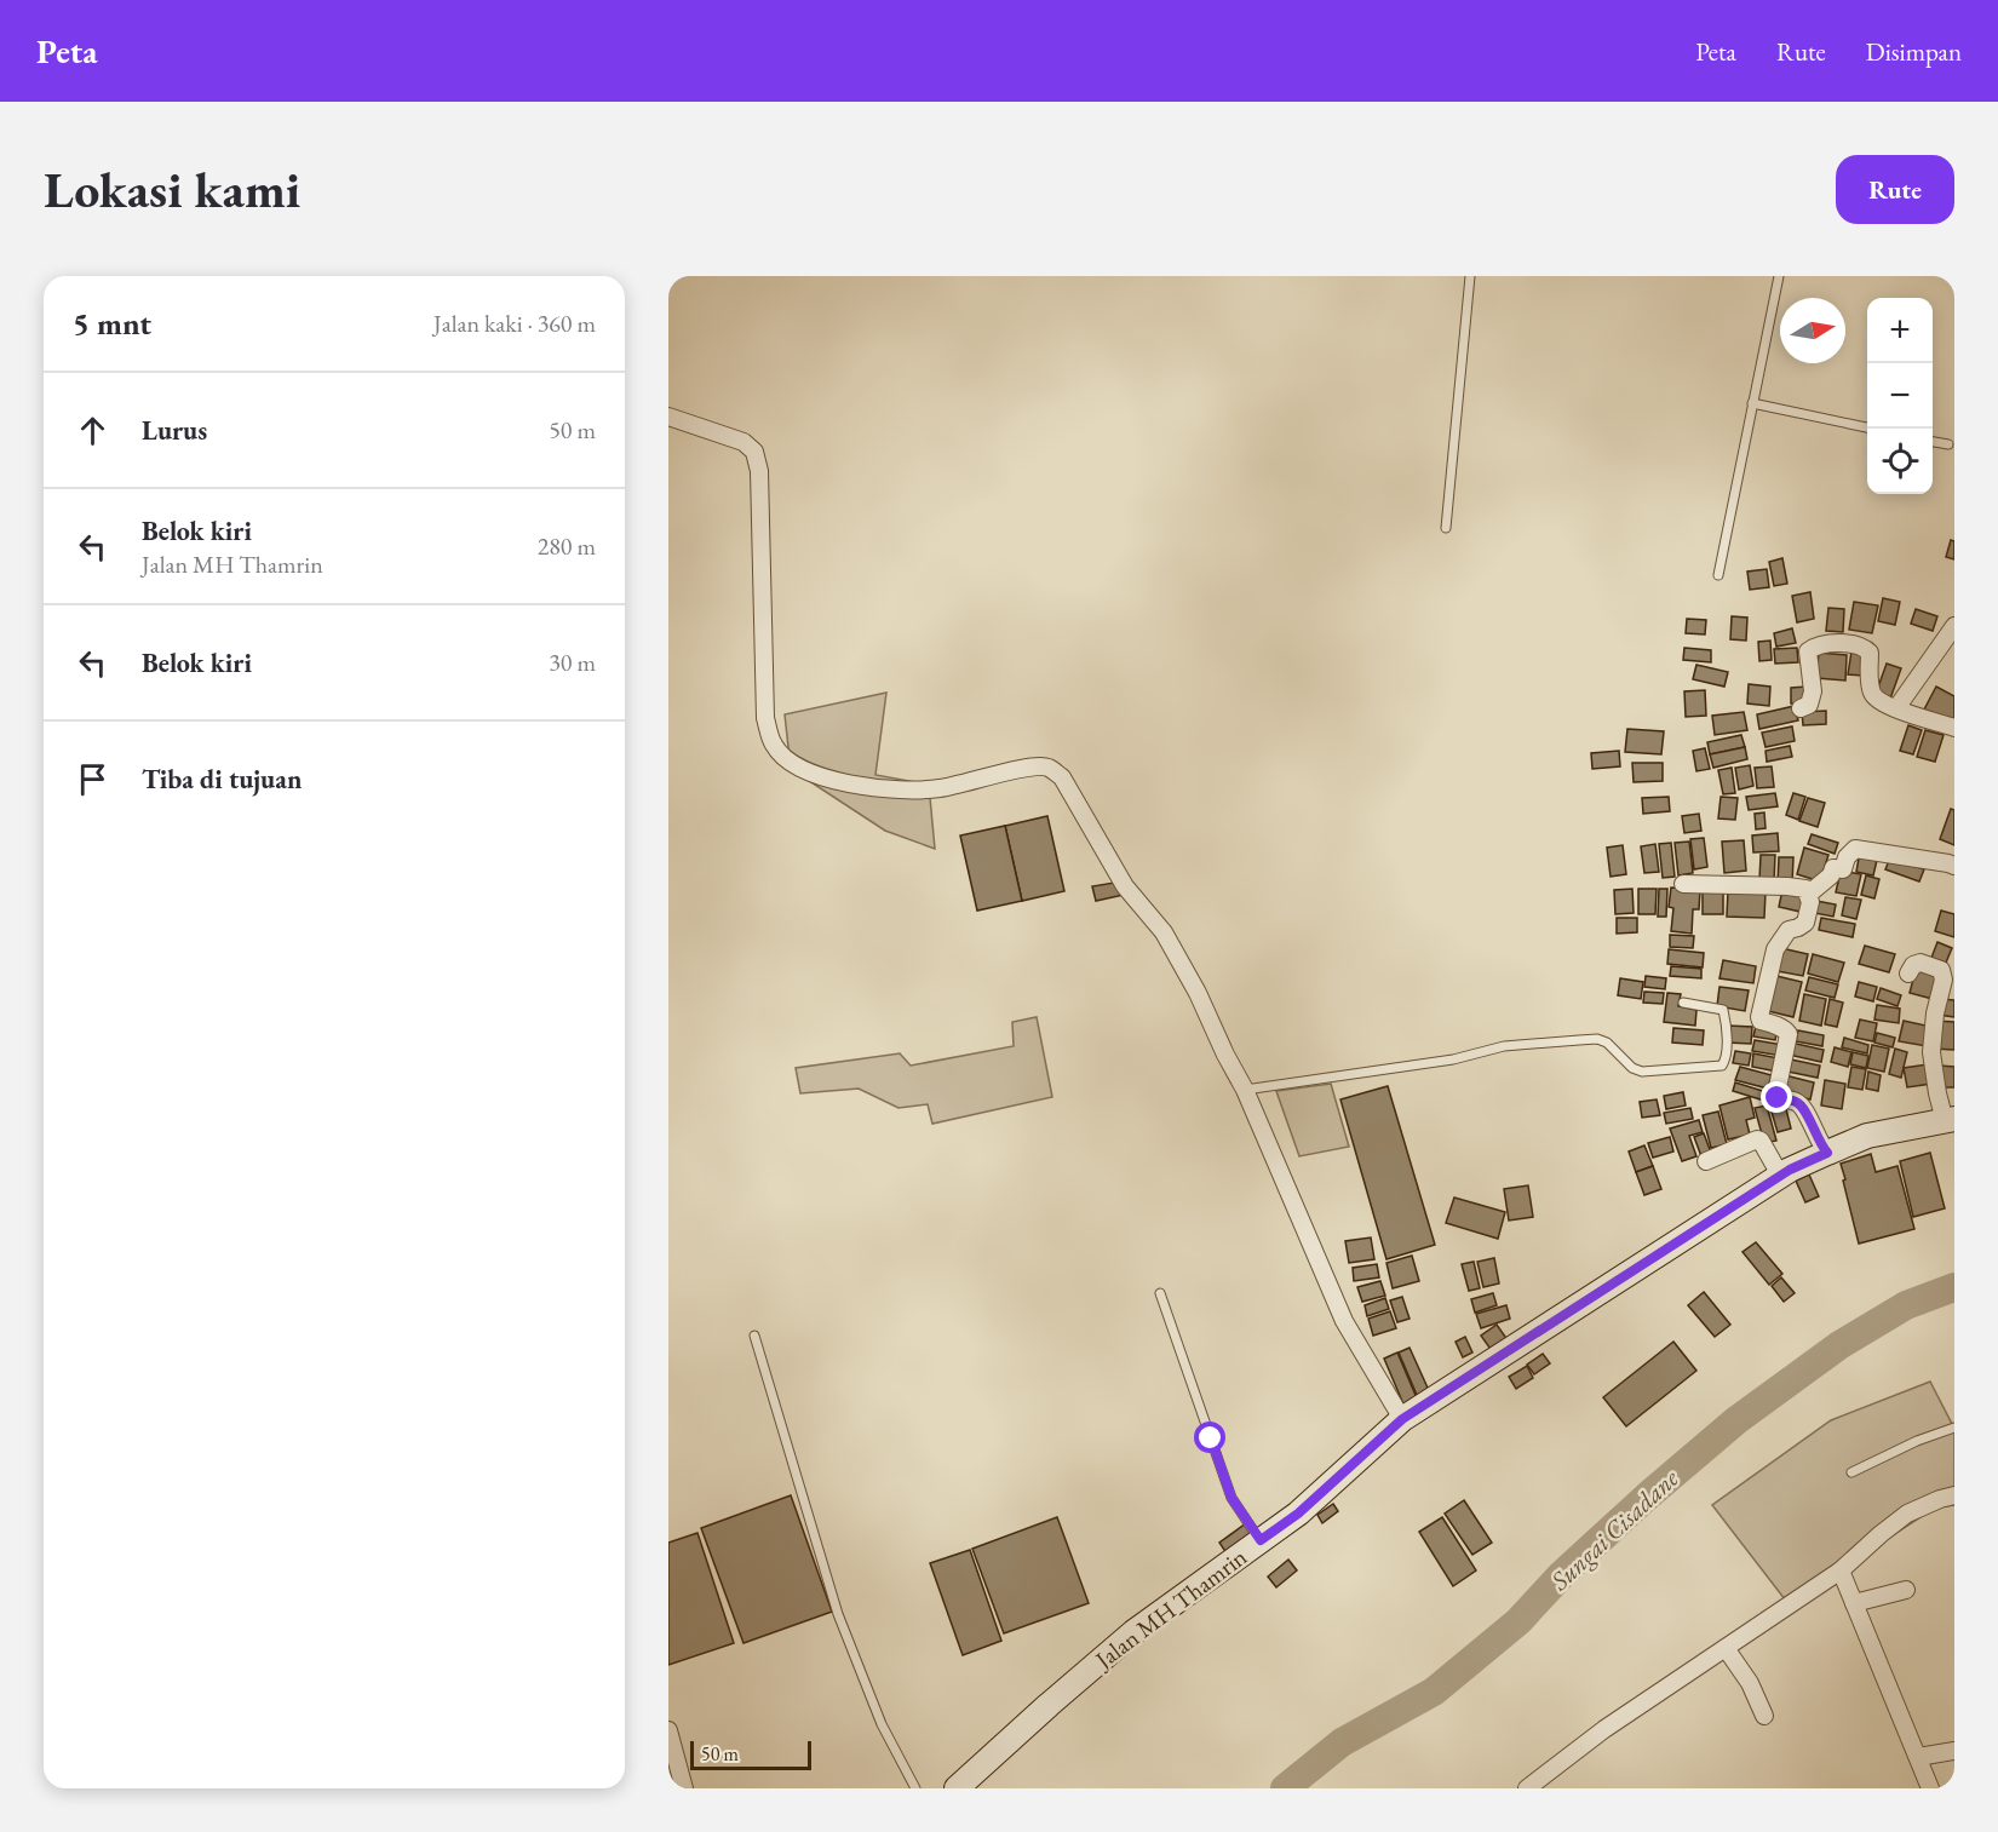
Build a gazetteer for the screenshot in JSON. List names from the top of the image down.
{
  "streets": {
    "street": ["Jalan MH Thamrin"]
  },
  "water": ["Sungai Cisadane"],
  "scale_bar": "50 m",
  "north": "right",
  "page": {
    "header": "Peta",
    "nav": ["Peta", "Rute", "Disimpan"],
    "buttons": "Rute",
    "title": "Lokasi kami",
    "heading": ["5 mnt", "Jalan kaki · 360 m"],
    "map_buttons": ["+", "−"],
    "list": [
      ["Lurus", "50 m"],
      ["Belok kiri", "Jalan MH Thamrin", "280 m"],
      ["Belok kiri", "30 m"],
      "Tiba di tujuan"
    ],
    "scale": "50 m"
  }
}
